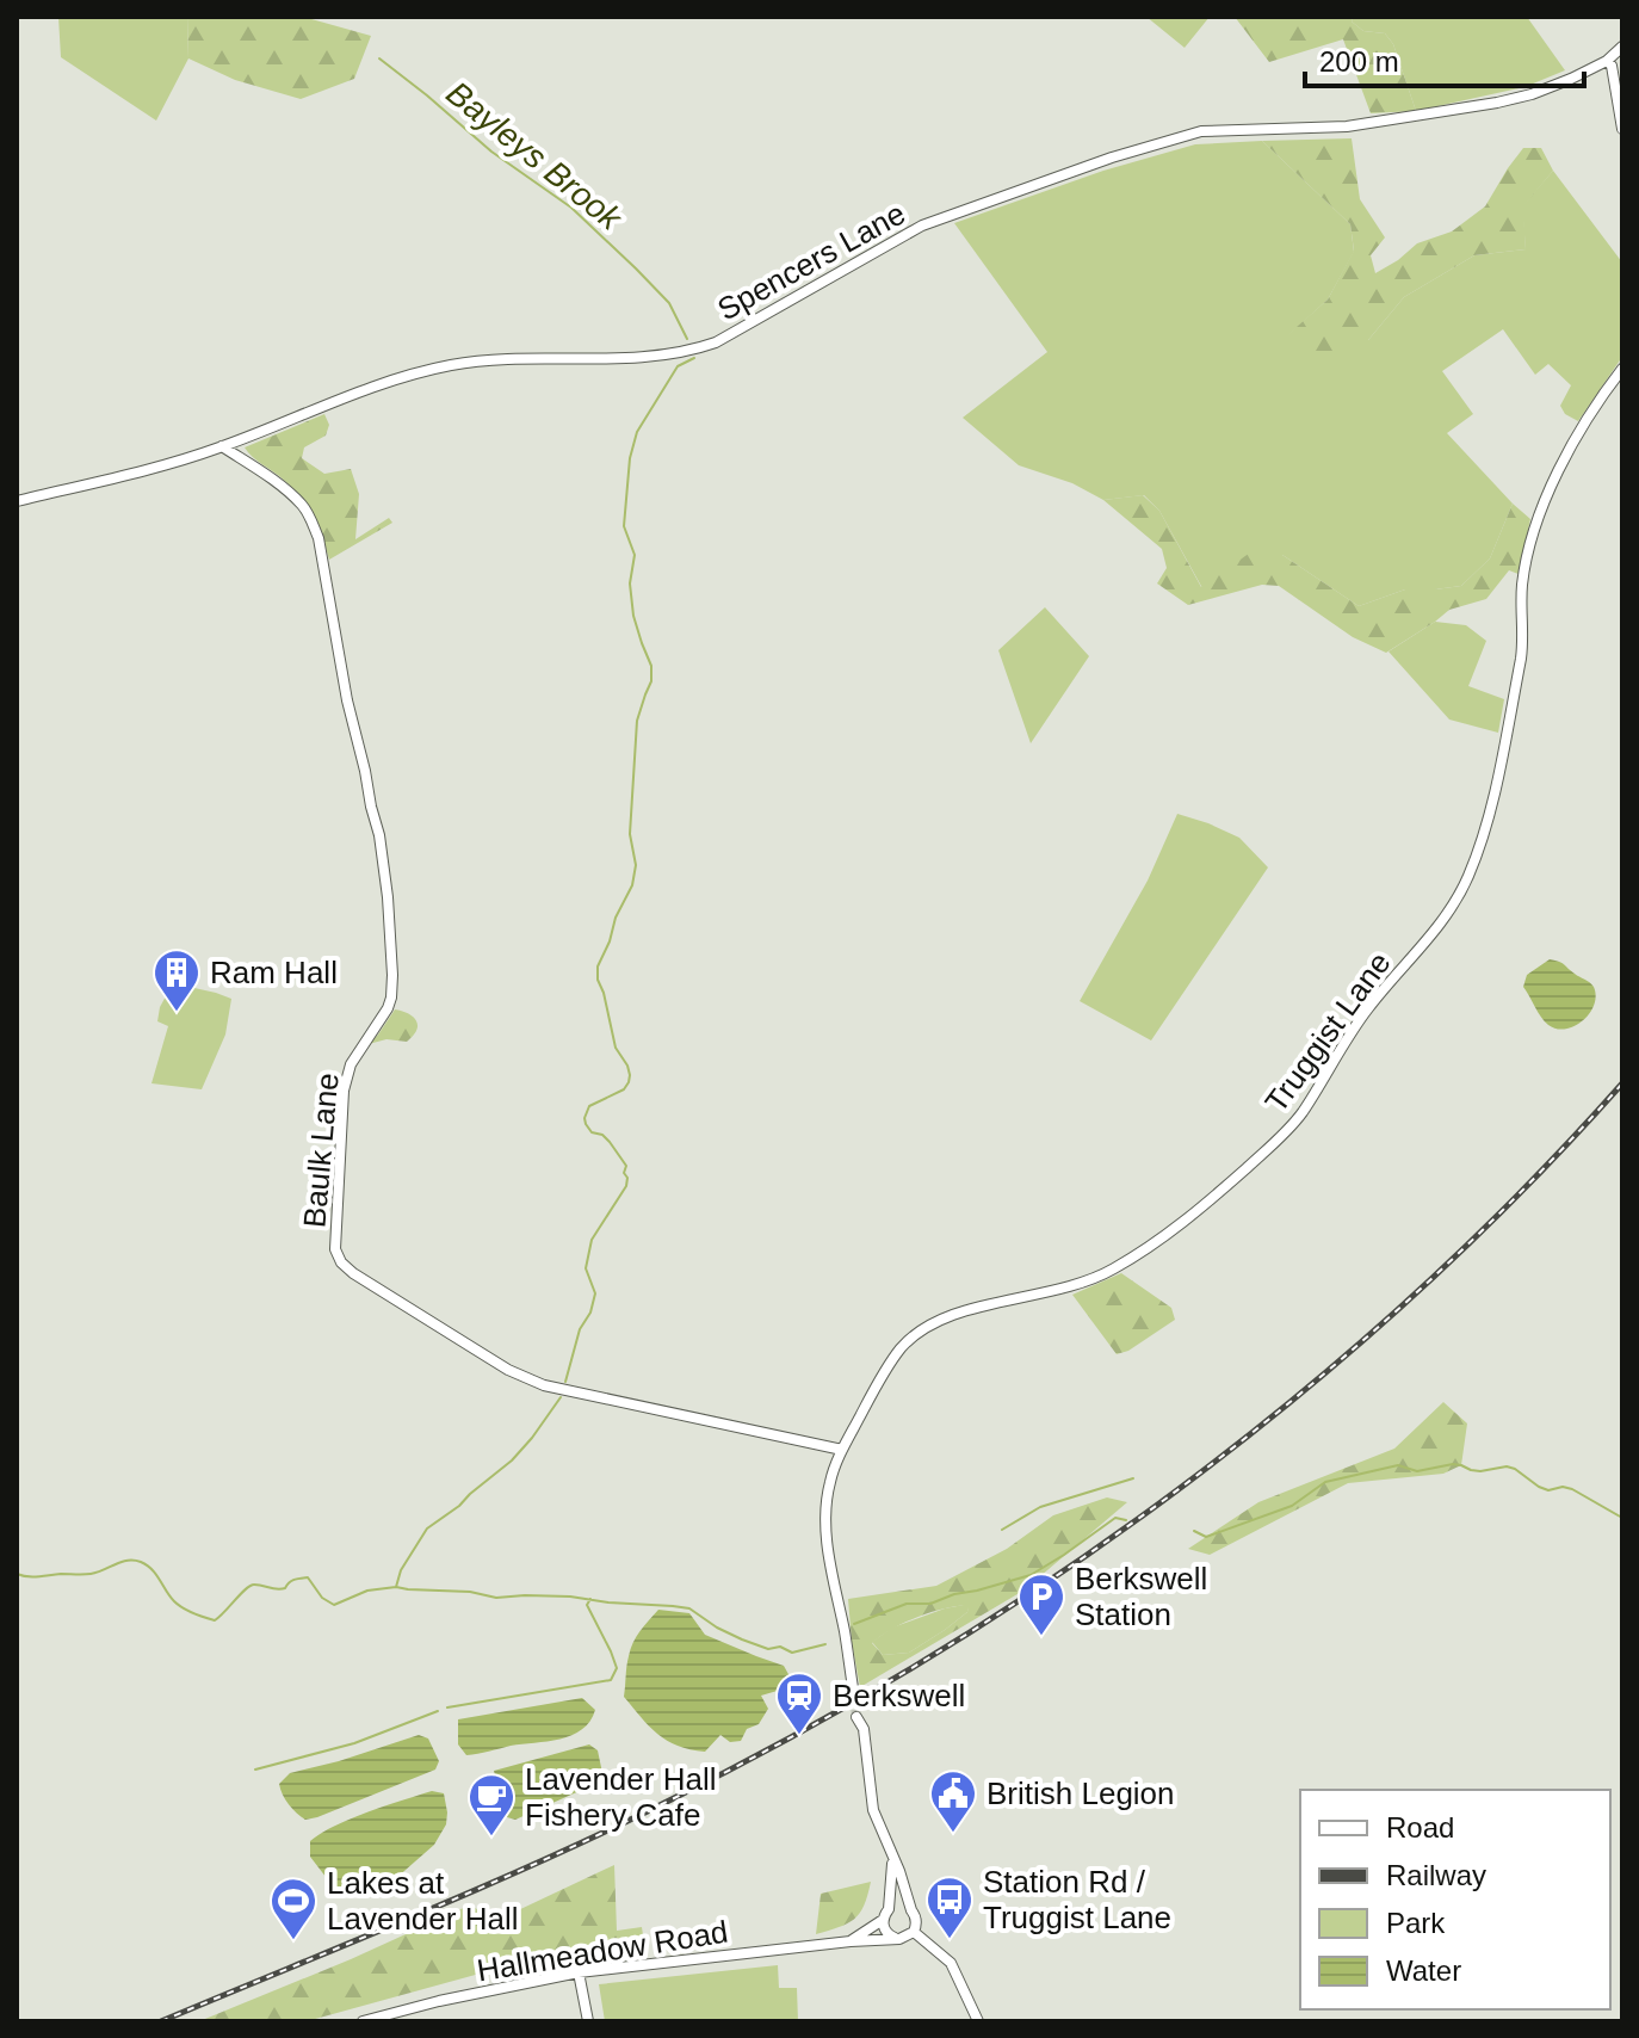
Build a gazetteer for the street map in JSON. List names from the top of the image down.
{
  "streets": {
    "street": [
      "Spencers Lane",
      "Truggist Lane",
      "Baulk Lane",
      "Hallmeadow Road"
    ]
  },
  "crossings": [
    ["Spencers Lane", "Baulk Lane"],
    ["Truggist Lane", "Baulk Lane"]
  ],
  "water": ["Bayleys Brook"],
  "places": {
    "building": ["Ram Hall"],
    "parking": ["Berkswell Station"],
    "station": ["Berkswell"],
    "public building": ["British Legion"],
    "cafe": ["Lavender Hall Fishery Cafe"],
    "bus stop": ["Station Rd / Truggist Lane"],
    "sports": ["Lakes at Lavender Hall"]
  },
  "legend": [
    "Road",
    "Railway",
    "Park",
    "Water"
  ],
  "scale_bar": "200 m"
}
